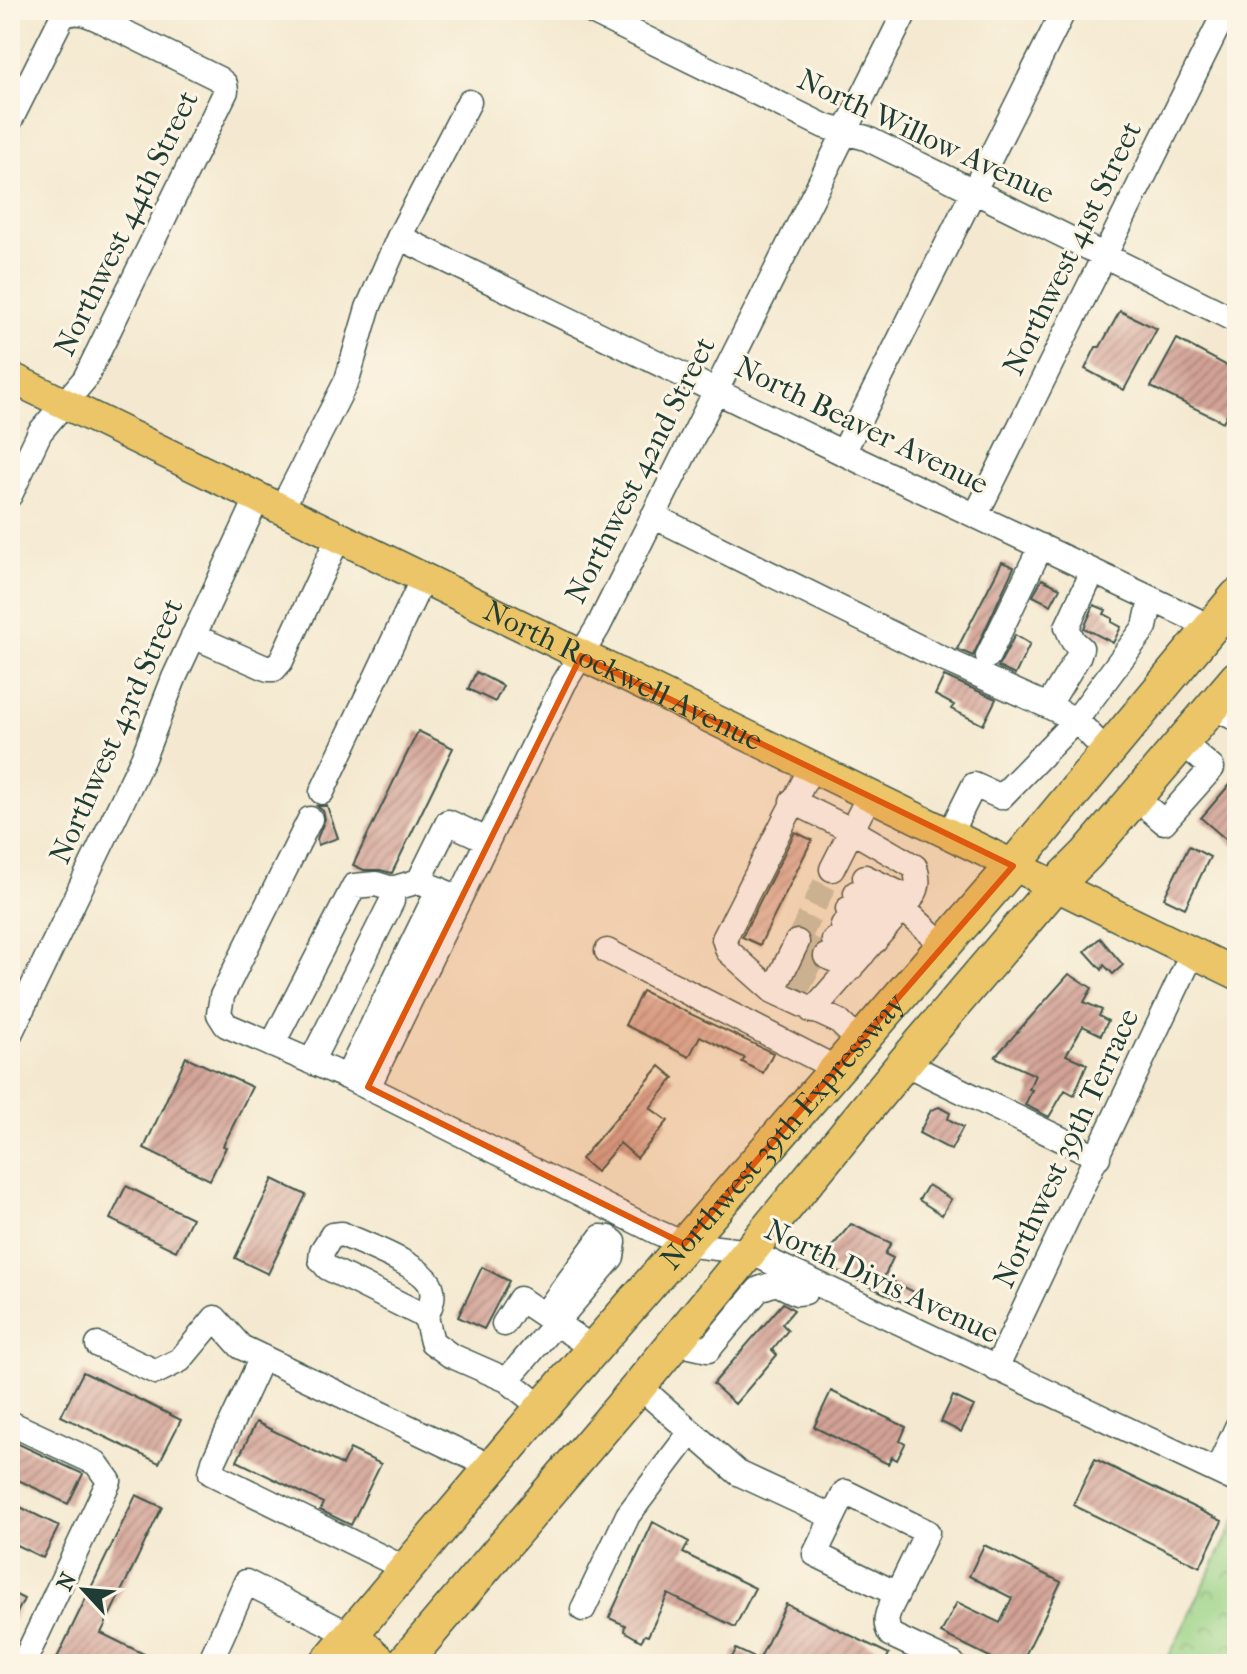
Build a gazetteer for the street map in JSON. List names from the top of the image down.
{
  "streets": {
    "highway": ["Northwest 39th Expressway"],
    "main road": ["North Rockwell Avenue"],
    "street": [
      "North Willow Avenue",
      "Northwest 44th Street",
      "Northwest 41st Street",
      "North Beaver Avenue",
      "Northwest 42nd Street",
      "Northwest 43rd Street",
      "Northwest 39th Terrace",
      "North Divis Avenue"
    ]
  },
  "crossings": [
    ["North Willow Avenue", "Northwest 41st Street"],
    ["North Willow Avenue", "Northwest 42nd Street"],
    ["Northwest 44th Street", "North Rockwell Avenue"],
    ["Northwest 41st Street", "North Beaver Avenue"],
    ["North Beaver Avenue", "Northwest 42nd Street"],
    ["North Beaver Avenue", "Northwest 43rd Street"],
    ["North Beaver Avenue", "Northwest 39th Expressway"],
    ["Northwest 42nd Street", "North Rockwell Avenue"],
    ["Northwest 42nd Street", "North Divis Avenue"],
    ["North Rockwell Avenue", "Northwest 43rd Street"],
    ["North Rockwell Avenue", "Northwest 39th Expressway"],
    ["North Rockwell Avenue", "Northwest 39th Terrace"],
    ["Northwest 39th Expressway", "North Divis Avenue"],
    ["Northwest 39th Terrace", "North Divis Avenue"]
  ],
  "north": "top left"
}
